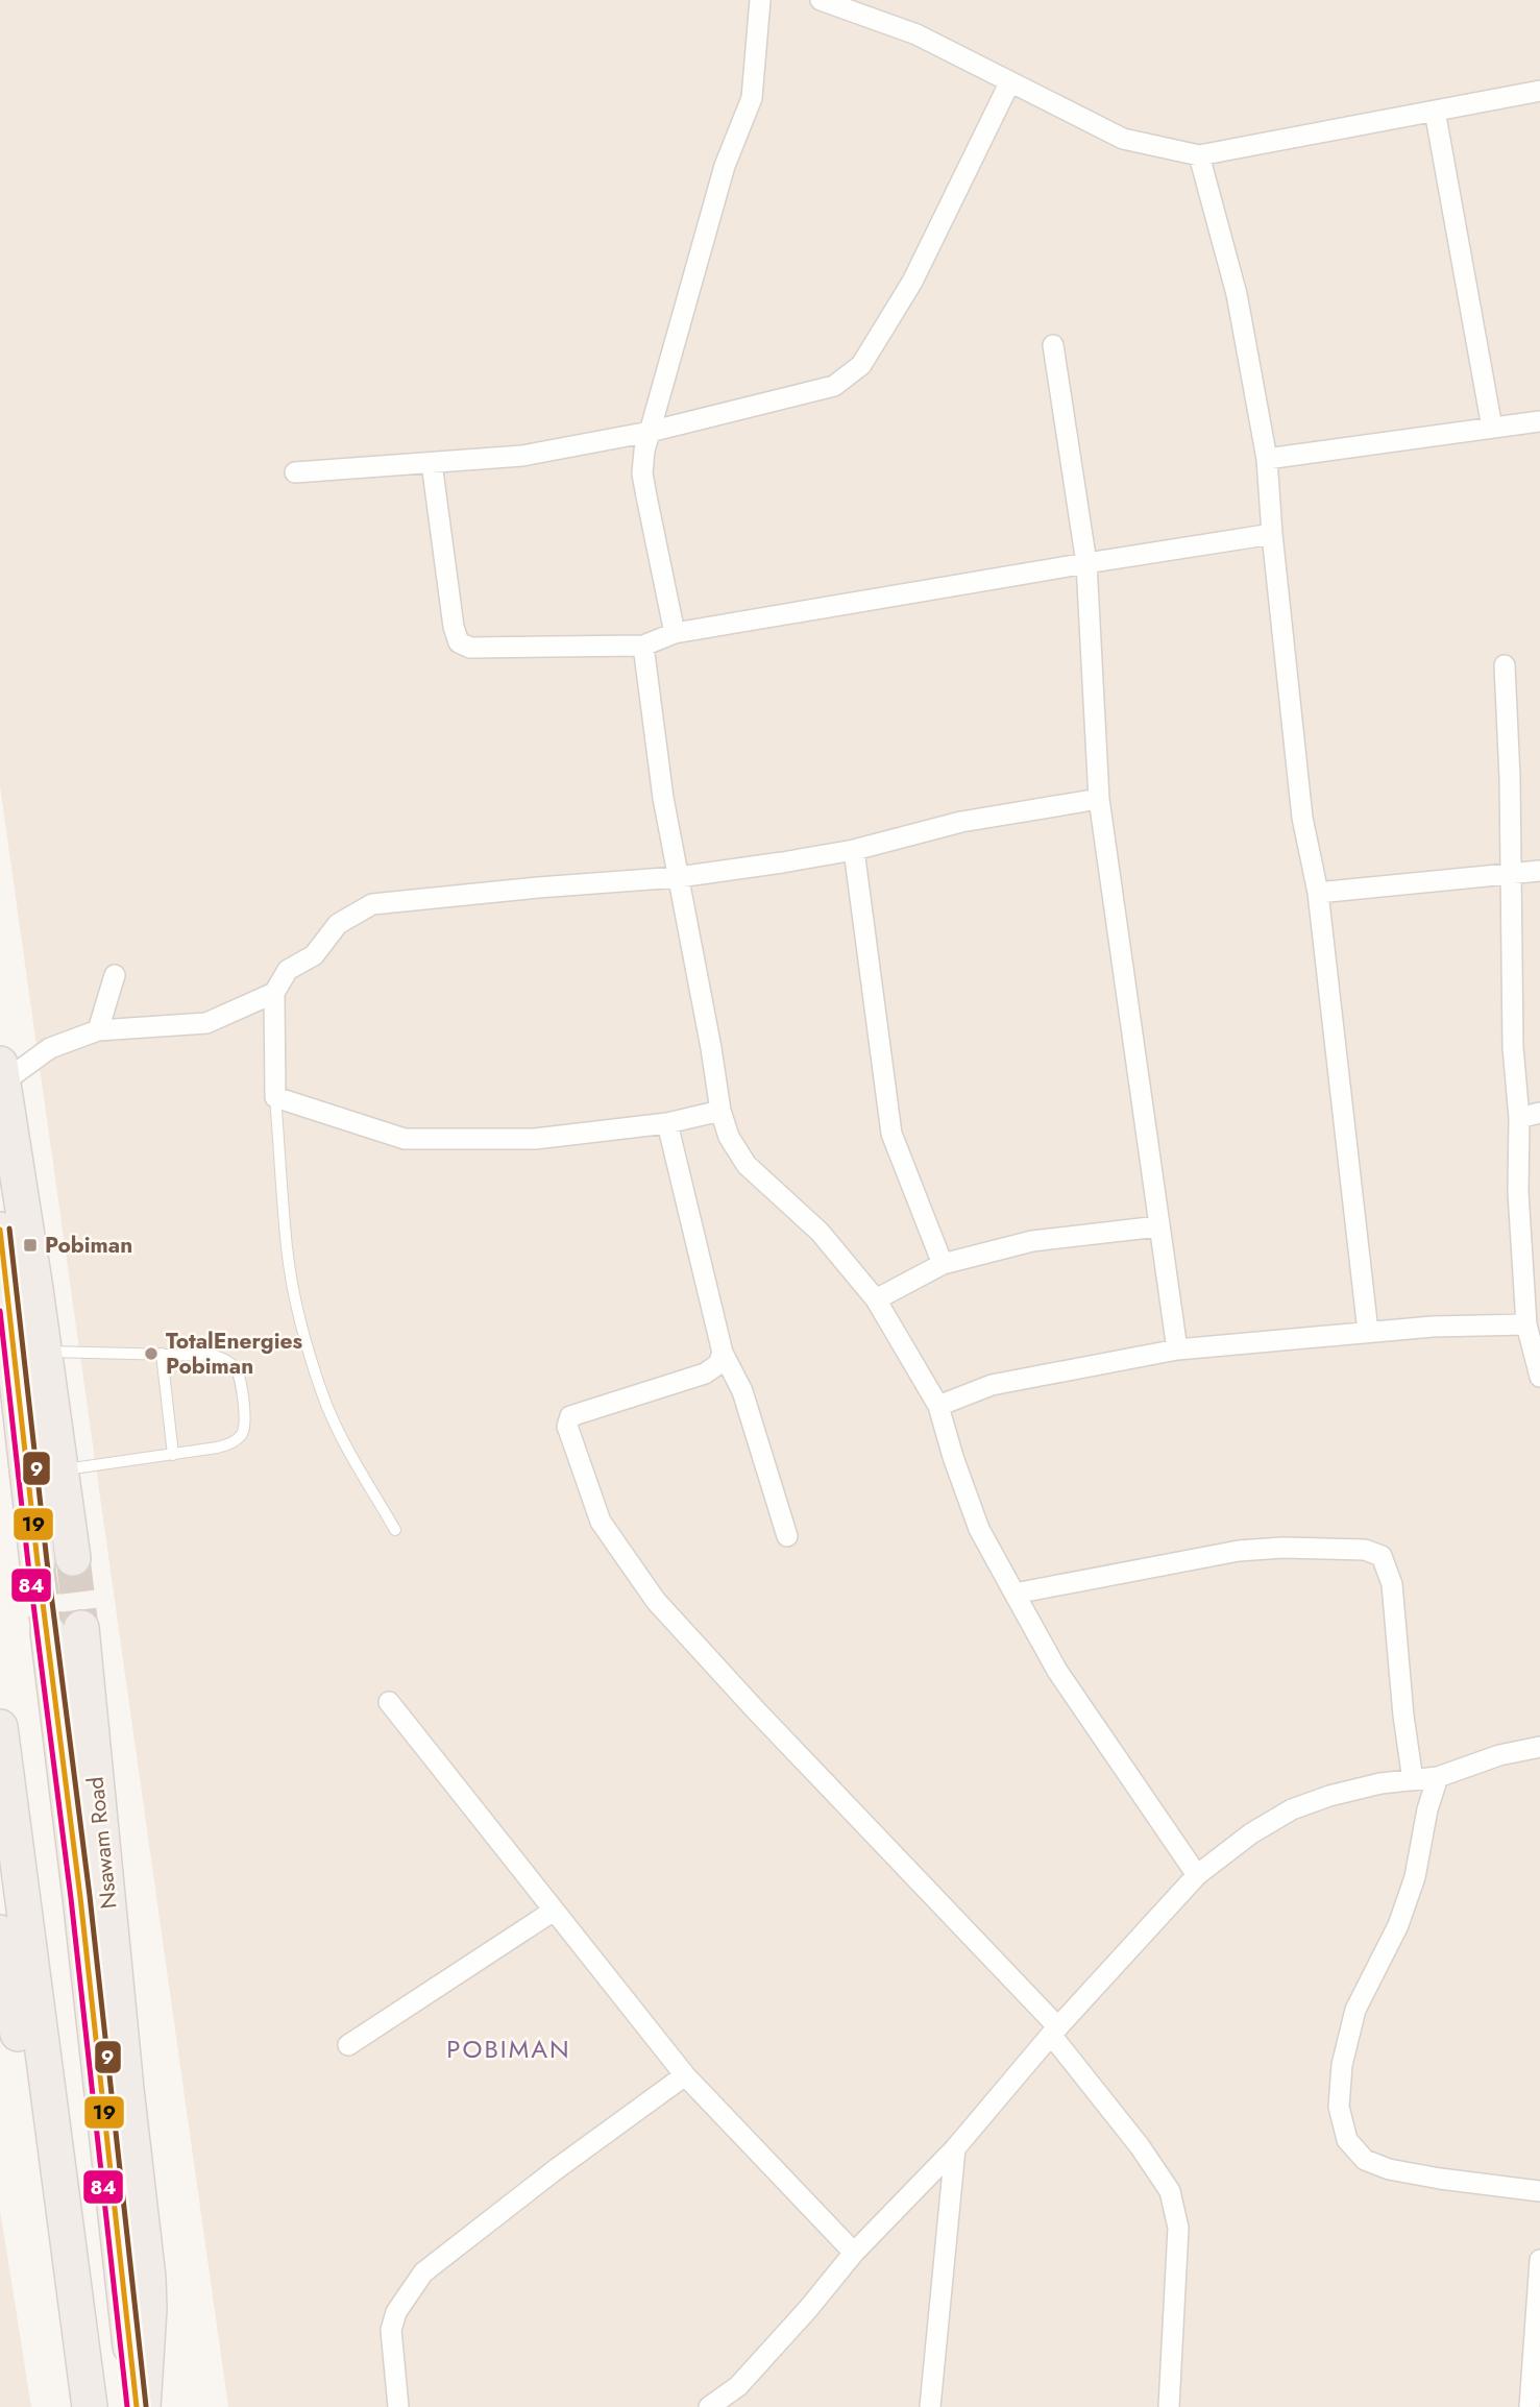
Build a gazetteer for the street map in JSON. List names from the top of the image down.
{
  "streets": {
    "highway": ["Nsawam Road"]
  },
  "districts": ["POBIMAN"],
  "places": {
    "transit": ["Pobiman"],
    "other": ["TotalEnergies Pobiman"]
  },
  "lines": ["transit line 9", "transit line 19", "transit line 84"]
}
